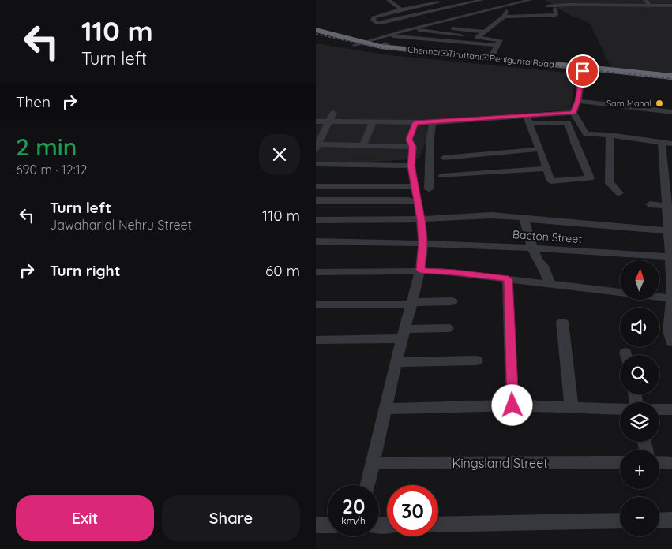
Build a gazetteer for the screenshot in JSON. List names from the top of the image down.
{
  "streets": {
    "highway": ["Chennai - Tiruttani - Renigunta Road"],
    "street": ["Bacton Street", "Kingsland Street"]
  },
  "places": ["Sam Mahal"],
  "north": "top",
  "page": {
    "turn": ["110 m", "Turn left"],
    "then": "Then",
    "heading": ["2 min", "690 m · 12:12"],
    "list": [
      {
        "name": "Turn left",
        "note": "Jawaharlal Nehru Street",
        "value": "110 m"
      },
      {
        "name": "Turn right",
        "value": "60 m"
      }
    ],
    "map_buttons": ["+", "−"],
    "speed": "20 km/h",
    "limit": "30",
    "buttons": ["Exit", "Share"]
  }
}
